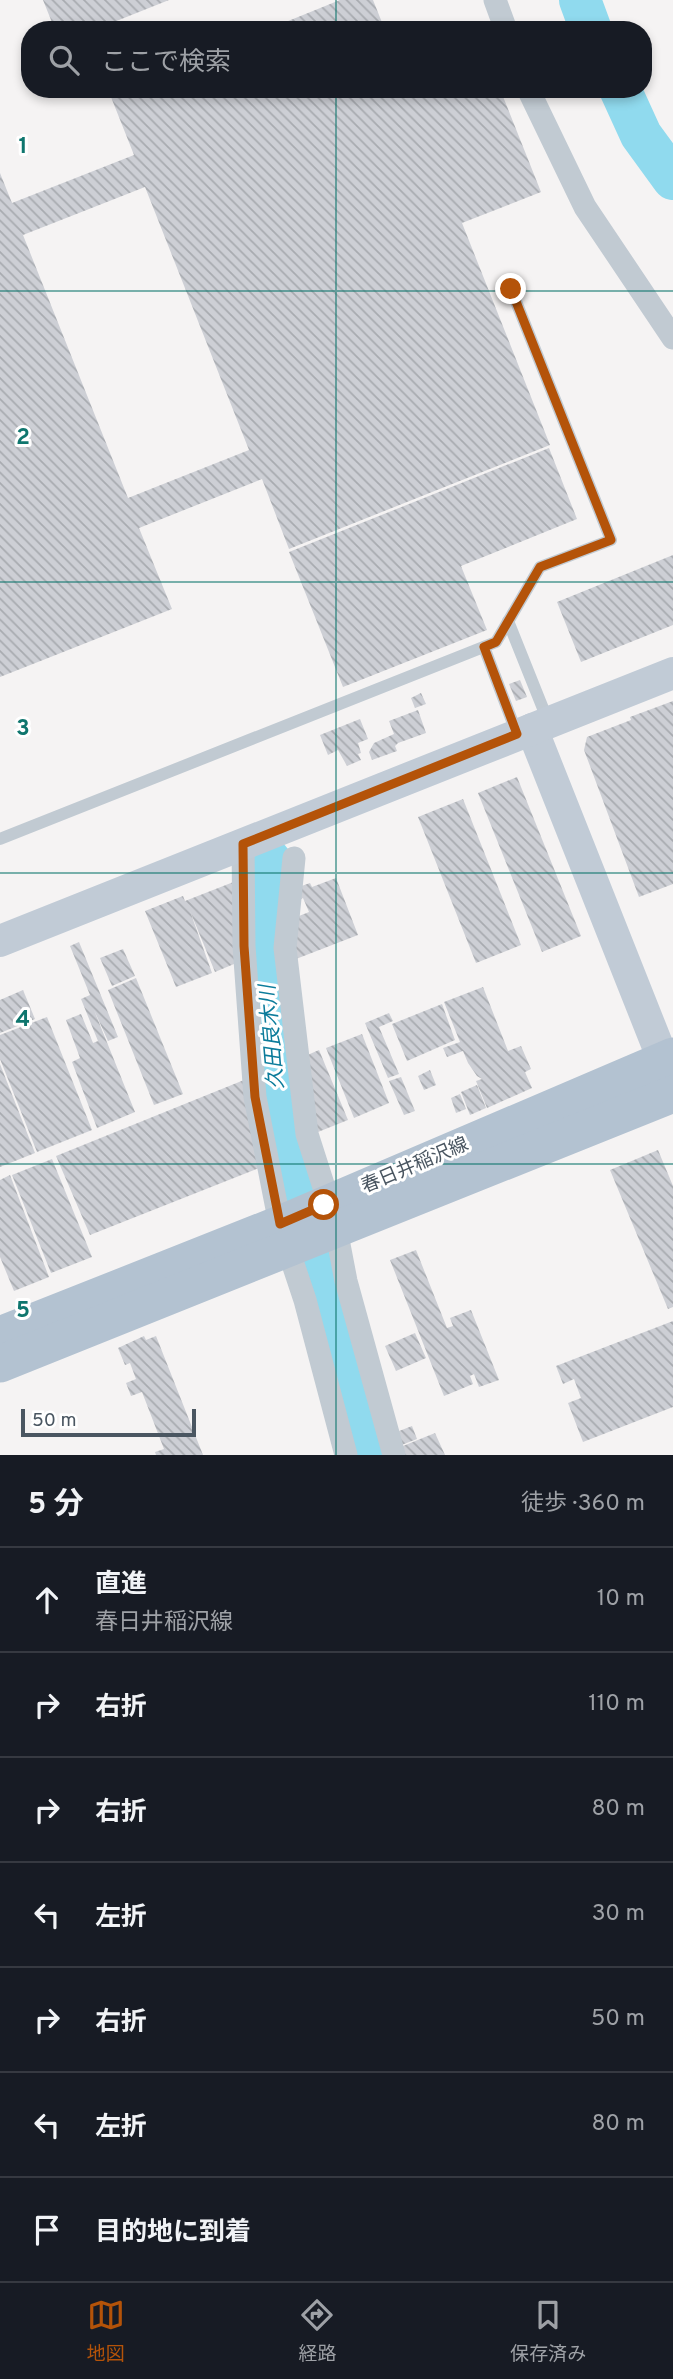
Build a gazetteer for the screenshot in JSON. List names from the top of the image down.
{
  "streets": {
    "main road": ["春日井稲沢線"]
  },
  "water": ["久田良木川"],
  "scale_bar": "50 m",
  "page": {
    "search": "ここで検索",
    "scale": "50 m",
    "heading": ["5 分", "徒歩 · 360 m"],
    "list": [
      ["直進", "春日井稲沢線", "10 m"],
      ["右折", "110 m"],
      ["右折", "80 m"],
      ["左折", "30 m"],
      ["右折", "50 m"],
      ["左折", "80 m"],
      "目的地に到着"
    ],
    "nav": ["地図", "経路", "保存済み"]
  },
  "grid": {
    "rows": [
      "1",
      "2",
      "3",
      "4",
      "5"
    ]
  }
}
